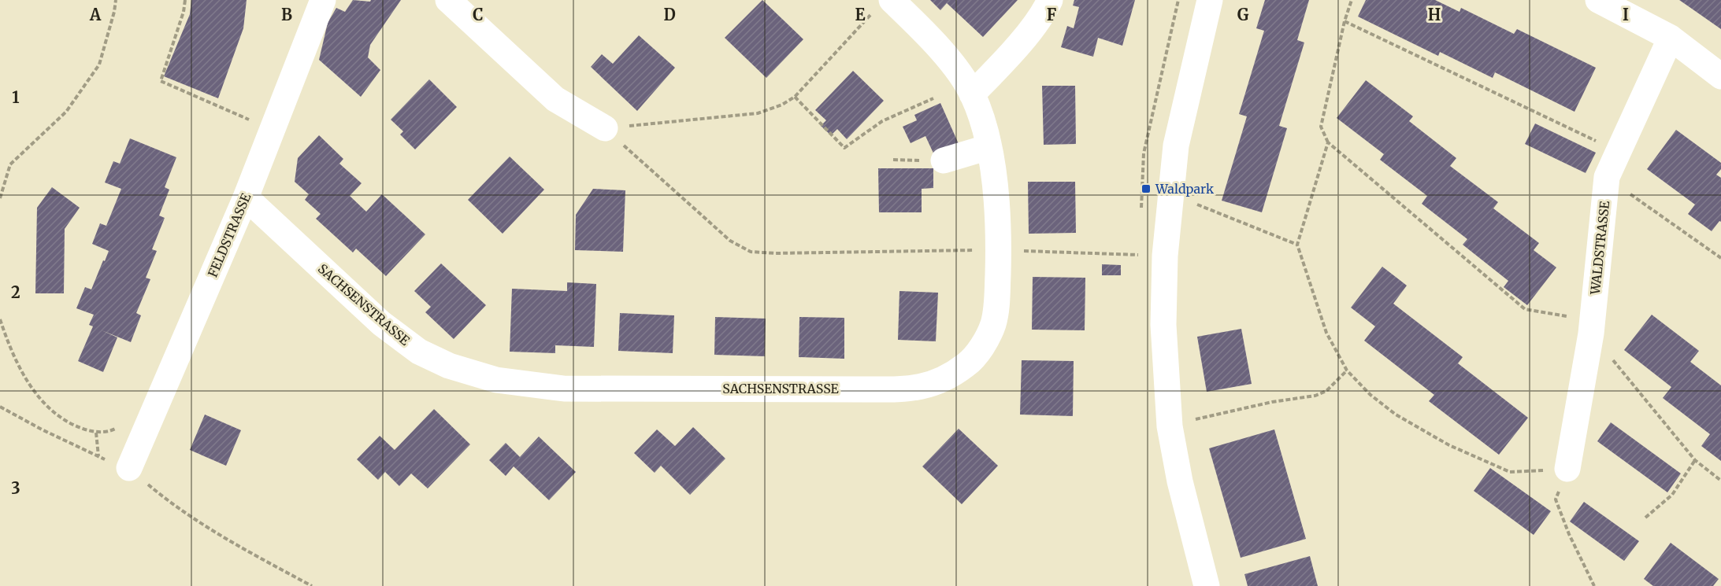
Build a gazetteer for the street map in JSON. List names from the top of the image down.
{
  "streets": {
    "street": ["FELDSTRASSE", "WALDSTRASSE", "SACHSENSTRASSE"]
  },
  "crossings": [
    ["FELDSTRASSE", "SACHSENSTRASSE"]
  ],
  "places": {
    "transit": ["Waldpark"]
  },
  "grid": {
    "columns": [
      "A",
      "B",
      "C",
      "D",
      "E",
      "F",
      "G",
      "H",
      "I"
    ],
    "rows": ["1", "2", "3"]
  }
}
